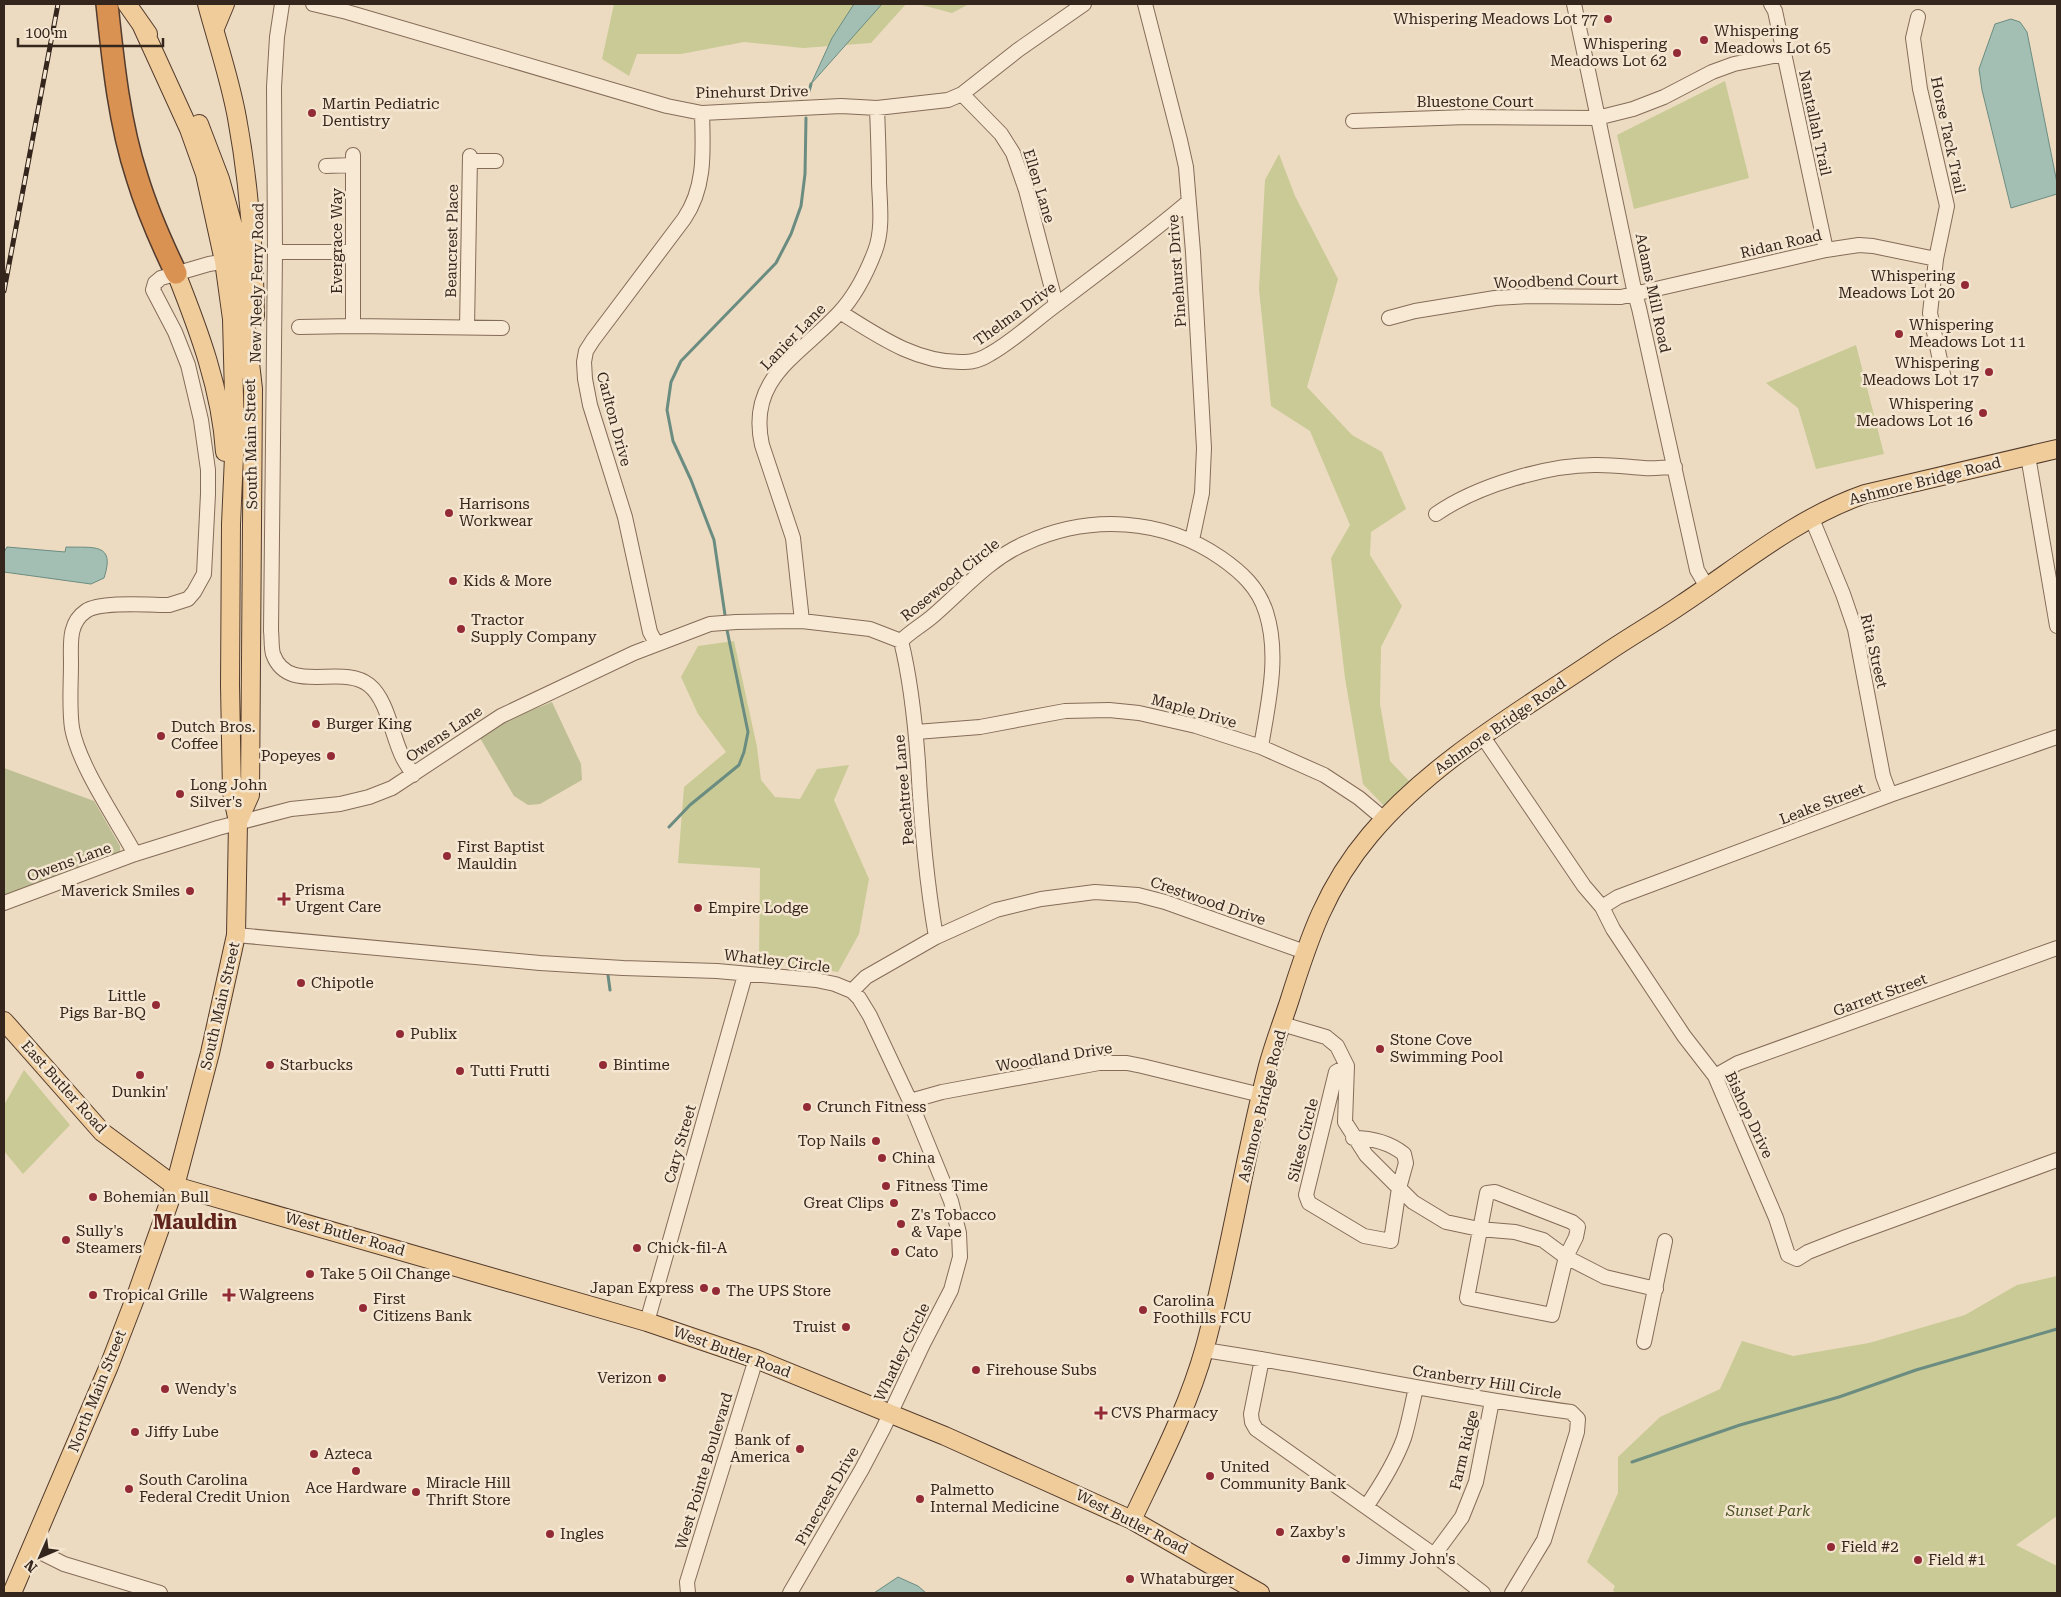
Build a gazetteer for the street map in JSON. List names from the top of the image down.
{
  "streets": {
    "main road": [
      "South Main Street",
      "Ashmore Bridge Road",
      "East Butler Road",
      "West Butler Road",
      "North Main Street"
    ],
    "street": [
      "Pinehurst Drive",
      "Bluestone Court",
      "Nantallah Trail",
      "Horse Tack Trail",
      "Ellen Lane",
      "Evergrace Way",
      "Beaucrest Place",
      "Ridan Road",
      "Woodbend Court",
      "New Neely Ferry Road",
      "Adams Mill Road",
      "Thelma Drive",
      "Lanier Lane",
      "Carlton Drive",
      "Rosewood Circle",
      "Rita Street",
      "Maple Drive",
      "Owens Lane",
      "Peachtree Lane",
      "Leake Street",
      "Crestwood Drive",
      "Whatley Circle",
      "Garrett Street",
      "Woodland Drive",
      "Bishop Drive",
      "Sikes Circle",
      "Cary Street",
      "Cranberry Hill Circle",
      "Farm Ridge",
      "West Pointe Boulevard",
      "Pinecrest Drive"
    ]
  },
  "crossings": [
    ["Pinehurst Drive", "Ellen Lane"],
    ["Pinehurst Drive", "Thelma Drive"],
    ["Pinehurst Drive", "Lanier Lane"],
    ["Pinehurst Drive", "Carlton Drive"],
    ["Pinehurst Drive", "Rosewood Circle"],
    ["Bluestone Court", "Nantallah Trail"],
    ["Bluestone Court", "Adams Mill Road"],
    ["Nantallah Trail", "Ridan Road"],
    ["Horse Tack Trail", "Ridan Road"],
    ["Ellen Lane", "Thelma Drive"],
    ["Ridan Road", "Woodbend Court"],
    ["Ridan Road", "Adams Mill Road"],
    ["Woodbend Court", "Adams Mill Road"],
    ["New Neely Ferry Road", "Owens Lane"],
    ["Adams Mill Road", "Ashmore Bridge Road"],
    ["Thelma Drive", "Lanier Lane"],
    ["Lanier Lane", "Owens Lane"],
    ["Carlton Drive", "Owens Lane"],
    ["South Main Street", "Owens Lane"],
    ["South Main Street", "Whatley Circle"],
    ["South Main Street", "East Butler Road"],
    ["South Main Street", "West Butler Road"],
    ["South Main Street", "North Main Street"],
    ["Ashmore Bridge Road", "Rita Street"],
    ["Ashmore Bridge Road", "Maple Drive"],
    ["Ashmore Bridge Road", "Crestwood Drive"],
    ["Ashmore Bridge Road", "Woodland Drive"],
    ["Ashmore Bridge Road", "Bishop Drive"],
    ["Ashmore Bridge Road", "West Butler Road"],
    ["Ashmore Bridge Road", "Cranberry Hill Circle"],
    ["Rosewood Circle", "Maple Drive"],
    ["Rosewood Circle", "Owens Lane"],
    ["Rosewood Circle", "Peachtree Lane"],
    ["Rita Street", "Leake Street"],
    ["Maple Drive", "Peachtree Lane"],
    ["Owens Lane", "Peachtree Lane"],
    ["Peachtree Lane", "Crestwood Drive"],
    ["Leake Street", "Bishop Drive"],
    ["Crestwood Drive", "Whatley Circle"],
    ["Whatley Circle", "Woodland Drive"],
    ["Whatley Circle", "Cary Street"],
    ["Whatley Circle", "West Butler Road"],
    ["Whatley Circle", "Pinecrest Drive"],
    ["Garrett Street", "Bishop Drive"],
    ["East Butler Road", "West Butler Road"],
    ["East Butler Road", "North Main Street"],
    ["Cary Street", "West Butler Road"],
    ["West Butler Road", "North Main Street"],
    ["West Butler Road", "West Pointe Boulevard"],
    ["West Butler Road", "Pinecrest Drive"],
    ["Cranberry Hill Circle", "Farm Ridge"]
  ],
  "districts": ["Mauldin"],
  "parks": ["Sunset Park"],
  "places": {
    "other": [
      "Whispering Meadows Lot 77",
      "Whispering Meadows Lot 65",
      "Whispering Meadows Lot 62",
      "Martin Pediatric Dentistry",
      "Whispering Meadows Lot 20",
      "Whispering Meadows Lot 11",
      "Whispering Meadows Lot 17",
      "Whispering Meadows Lot 16",
      "Harrisons Workwear",
      "Kids & More",
      "Tractor Supply Company",
      "Burger King",
      "Dutch Bros. Coffee",
      "Popeyes",
      "Long John Silver's",
      "First Baptist Mauldin",
      "Maverick Smiles",
      "Empire Lodge",
      "Chipotle",
      "Little Pigs Bar-BQ",
      "Publix",
      "Stone Cove Swimming Pool",
      "Starbucks",
      "Bintime",
      "Tutti Frutti",
      "Dunkin'",
      "Crunch Fitness",
      "Top Nails",
      "China",
      "Fitness Time",
      "Bohemian Bull",
      "Great Clips",
      "Z's Tobacco & Vape",
      "Sully's Steamers",
      "Chick-fil-A",
      "Cato",
      "Take 5 Oil Change",
      "Japan Express",
      "The UPS Store",
      "Tropical Grille",
      "First Citizens Bank",
      "Carolina Foothills FCU",
      "Truist",
      "Firehouse Subs",
      "Verizon",
      "Wendy's",
      "Jiffy Lube",
      "Bank of America",
      "Azteca",
      "Ace Hardware",
      "United Community Bank",
      "South Carolina Federal Credit Union",
      "Miracle Hill Thrift Store",
      "Palmetto Internal Medicine",
      "Zaxby's",
      "Ingles",
      "Field #2",
      "Jimmy John's",
      "Field #1",
      "Whataburger"
    ],
    "health": ["Prisma Urgent Care", "Walgreens", "CVS Pharmacy"]
  },
  "scale_bar": "100 m",
  "north": "bottom left"
}
